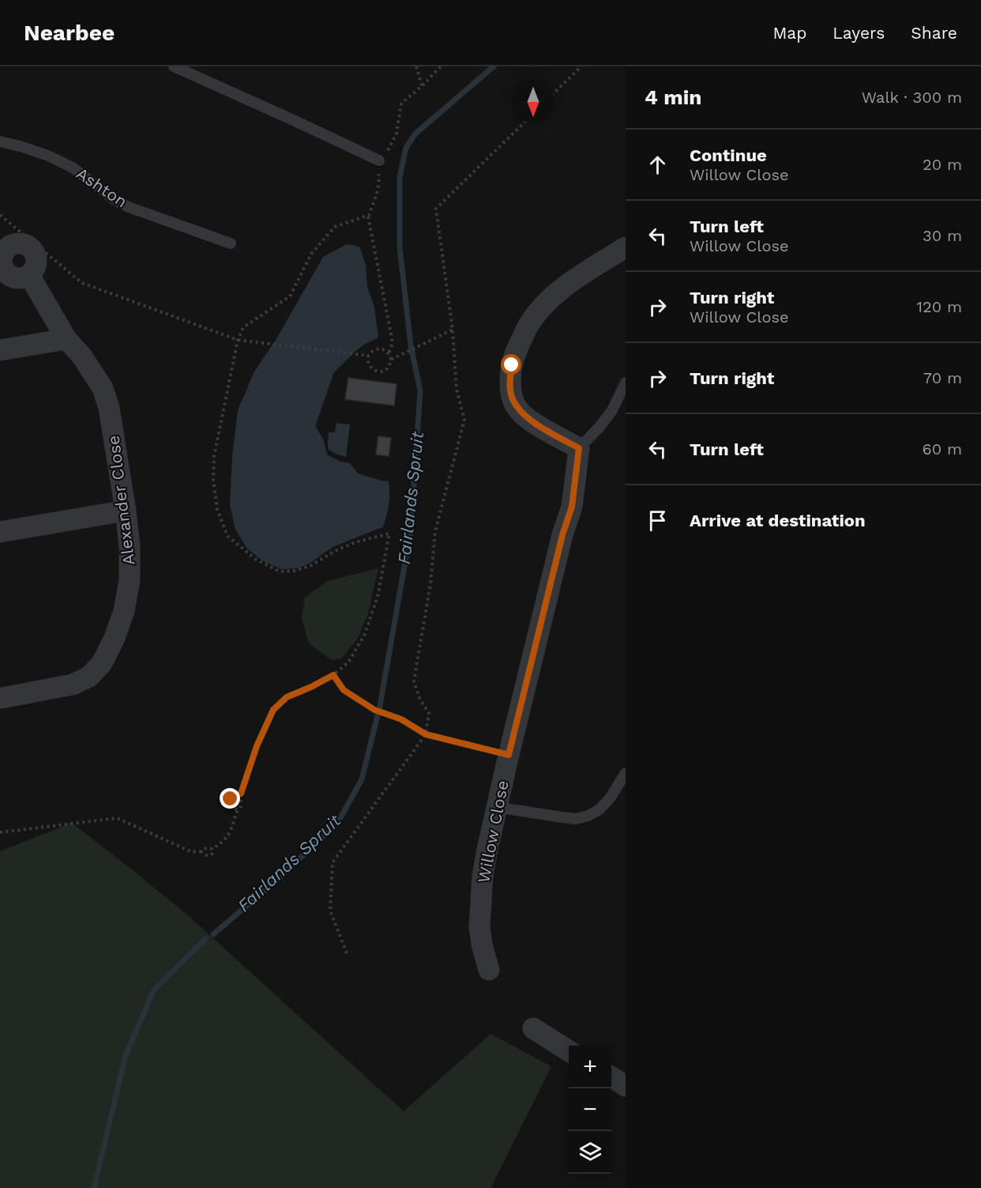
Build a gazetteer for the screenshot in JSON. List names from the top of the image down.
{
  "streets": {
    "street": ["Alexander Close", "Willow Close"],
    "lane": ["Ashton"]
  },
  "water": ["Fairlands Spruit"],
  "north": "bottom",
  "page": {
    "header": "Nearbee",
    "nav": ["Map", "Layers", "Share"],
    "heading": ["4 min", "Walk · 300 m"],
    "list": [
      ["Continue", "Willow Close", "20 m"],
      ["Turn left", "Willow Close", "30 m"],
      ["Turn right", "Willow Close", "120 m"],
      ["Turn right", "70 m"],
      ["Turn left", "60 m"],
      "Arrive at destination"
    ],
    "map_buttons": ["+", "−"]
  }
}
